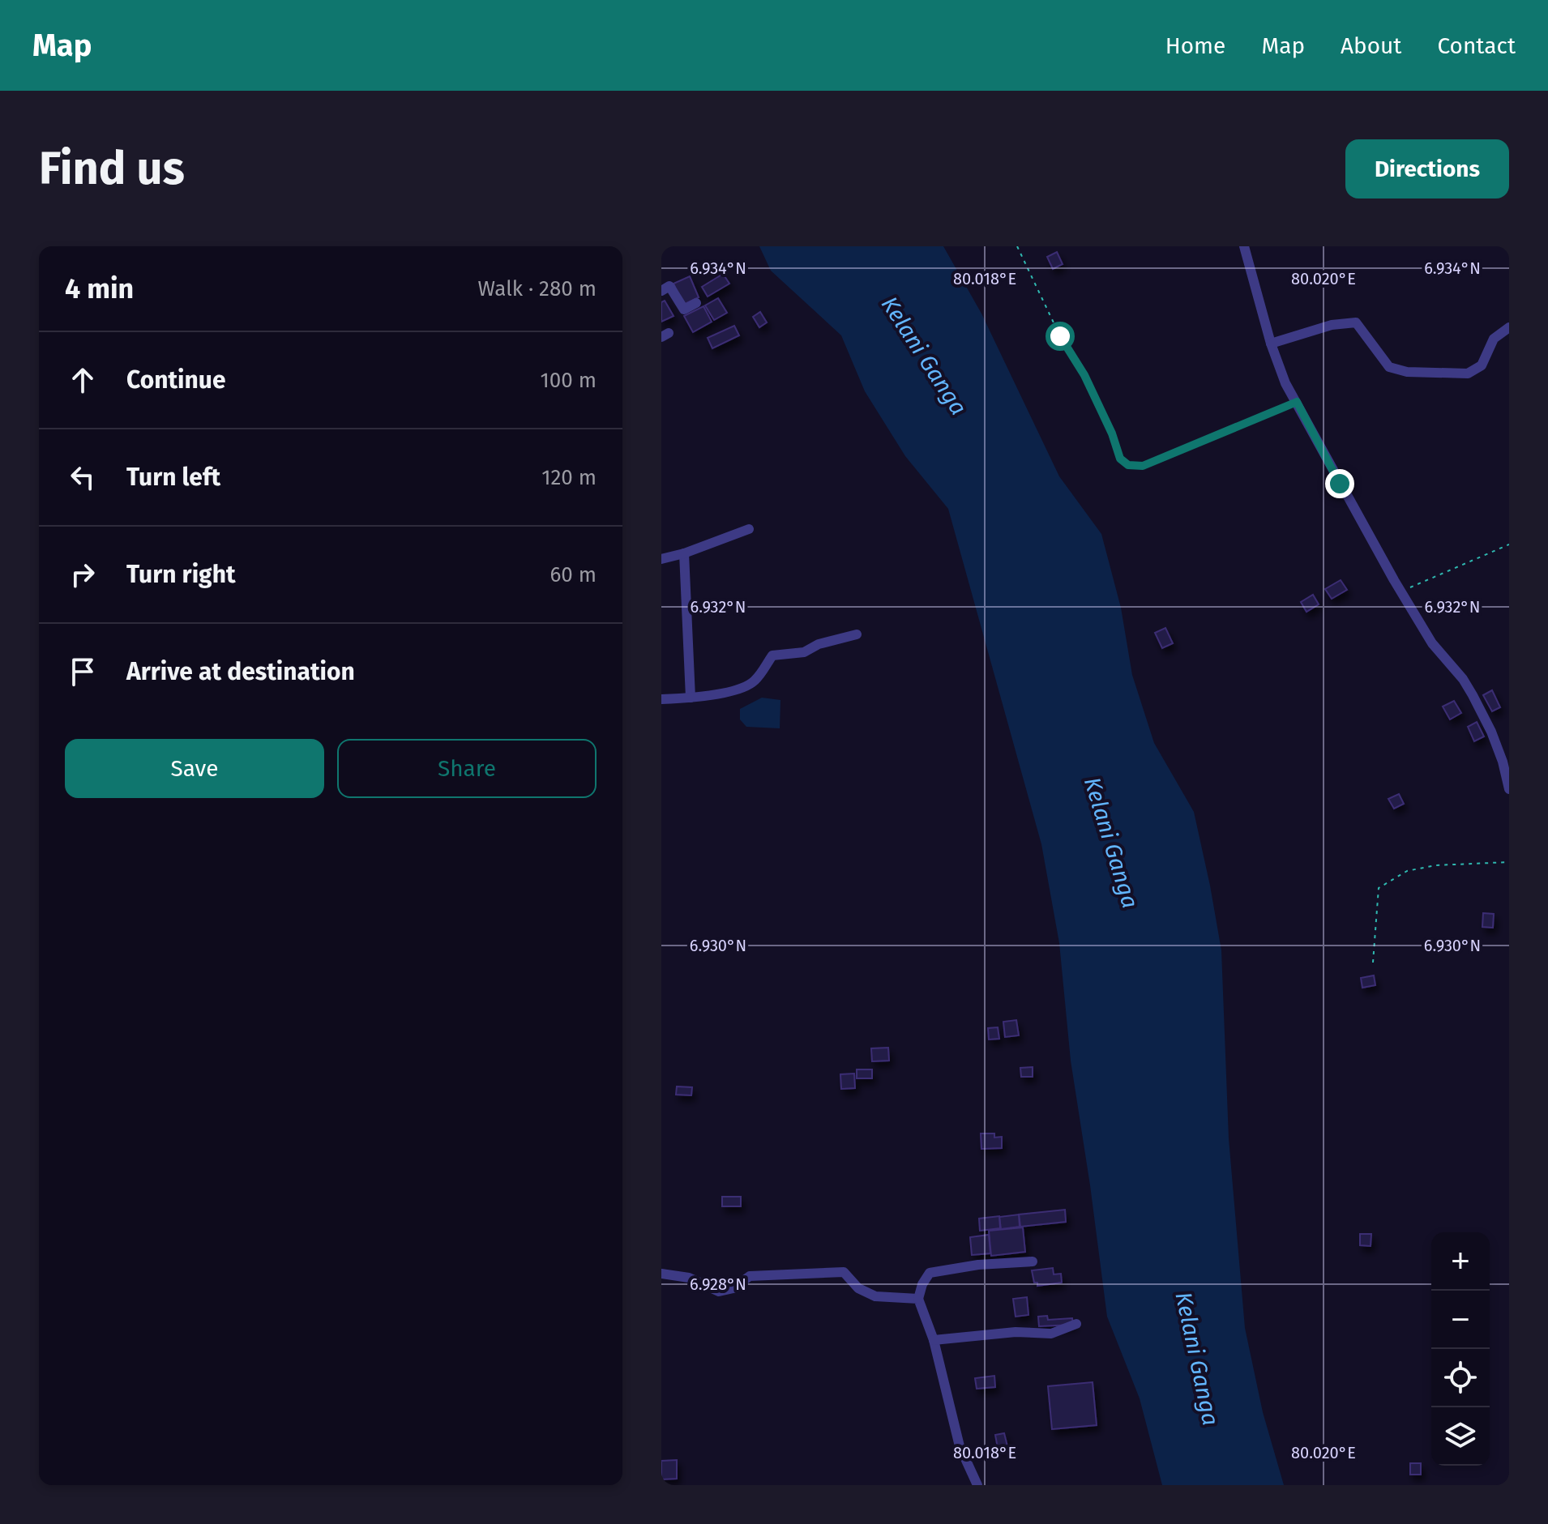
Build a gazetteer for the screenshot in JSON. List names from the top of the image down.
{
  "water": ["Kelani Ganga"],
  "page": {
    "header": "Map",
    "nav": [
      "Home",
      "Map",
      "About",
      "Contact"
    ],
    "buttons": [
      "Directions",
      ["Save", "Share"]
    ],
    "title": "Find us",
    "heading": ["4 min", "Walk · 280 m"],
    "list": [
      ["Continue", "100 m"],
      ["Turn left", "120 m"],
      ["Turn right", "60 m"],
      "Arrive at destination"
    ],
    "map_buttons": ["+", "−"]
  },
  "coordinates": [
    "6.934°N",
    "80.018°E",
    "80.020°E",
    "6.932°N",
    "6.930°N",
    "6.928°N"
  ]
}
